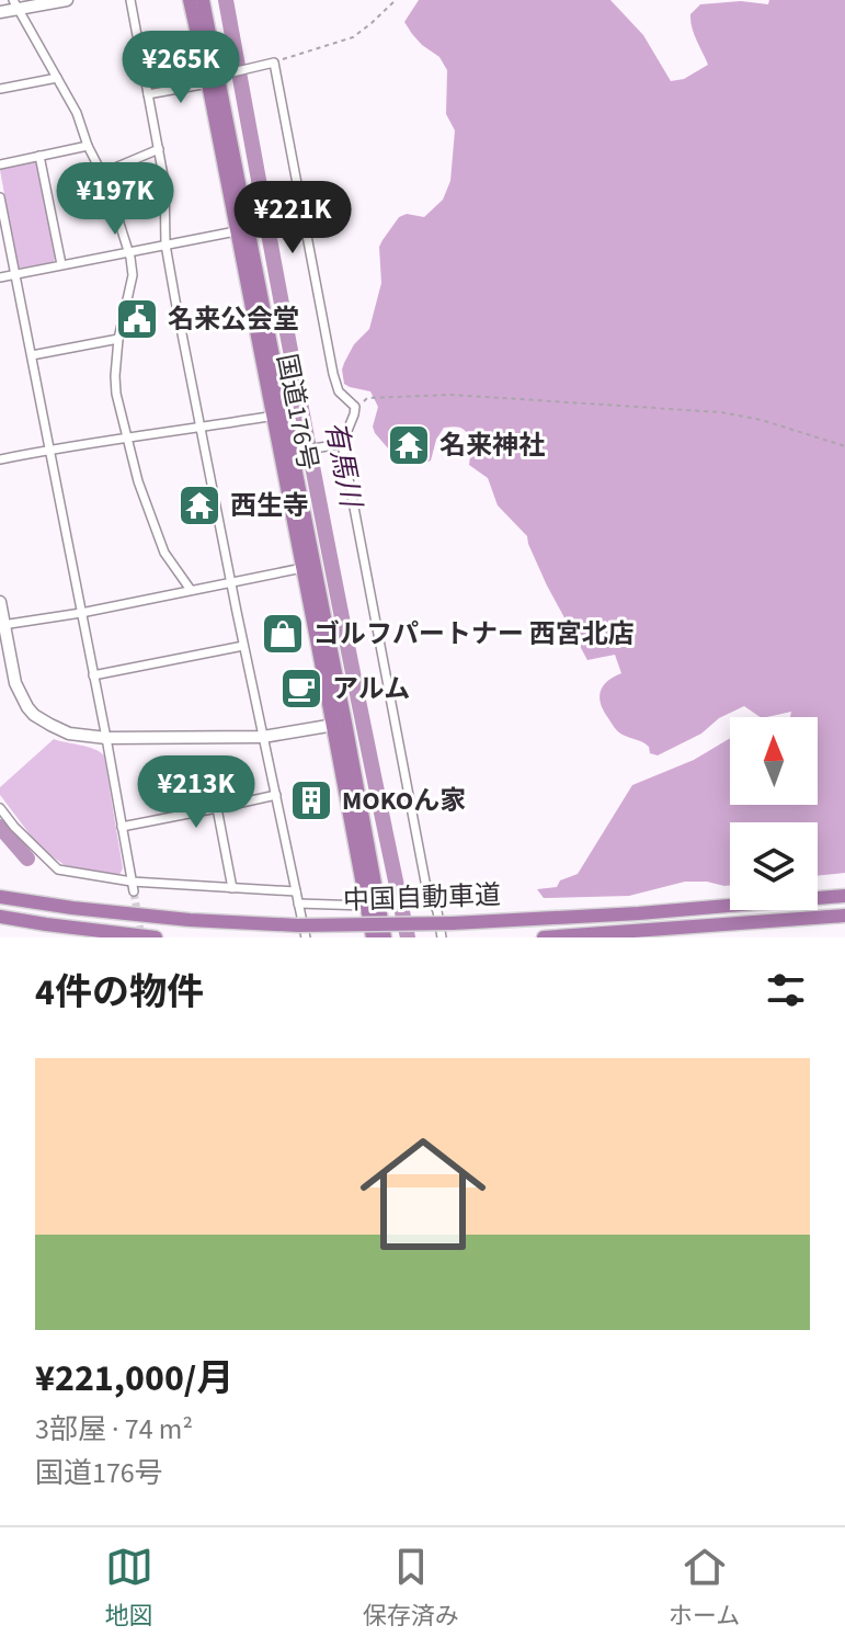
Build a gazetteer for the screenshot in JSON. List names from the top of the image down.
{
  "streets": {
    "highway": ["国道176号", "中国自動車道"]
  },
  "water": ["有馬川"],
  "places": {
    "public building": ["名来公会堂"],
    "temple": ["名来神社", "西生寺"],
    "shop": ["ゴルフパートナー 西宮北店"],
    "cafe": ["アルム"],
    "building": ["MOKOん家"]
  },
  "north": "top",
  "page": {
    "price": [
      "¥265K",
      "¥197K",
      "¥221K",
      "¥213K"
    ],
    "heading": "4件の物件",
    "list": [
      {
        "name": "¥221,000/月",
        "note": "3部屋 · 74 m² · 国道176号"
      }
    ],
    "tabs": ["地図", "保存済み", "ホーム"]
  }
}
